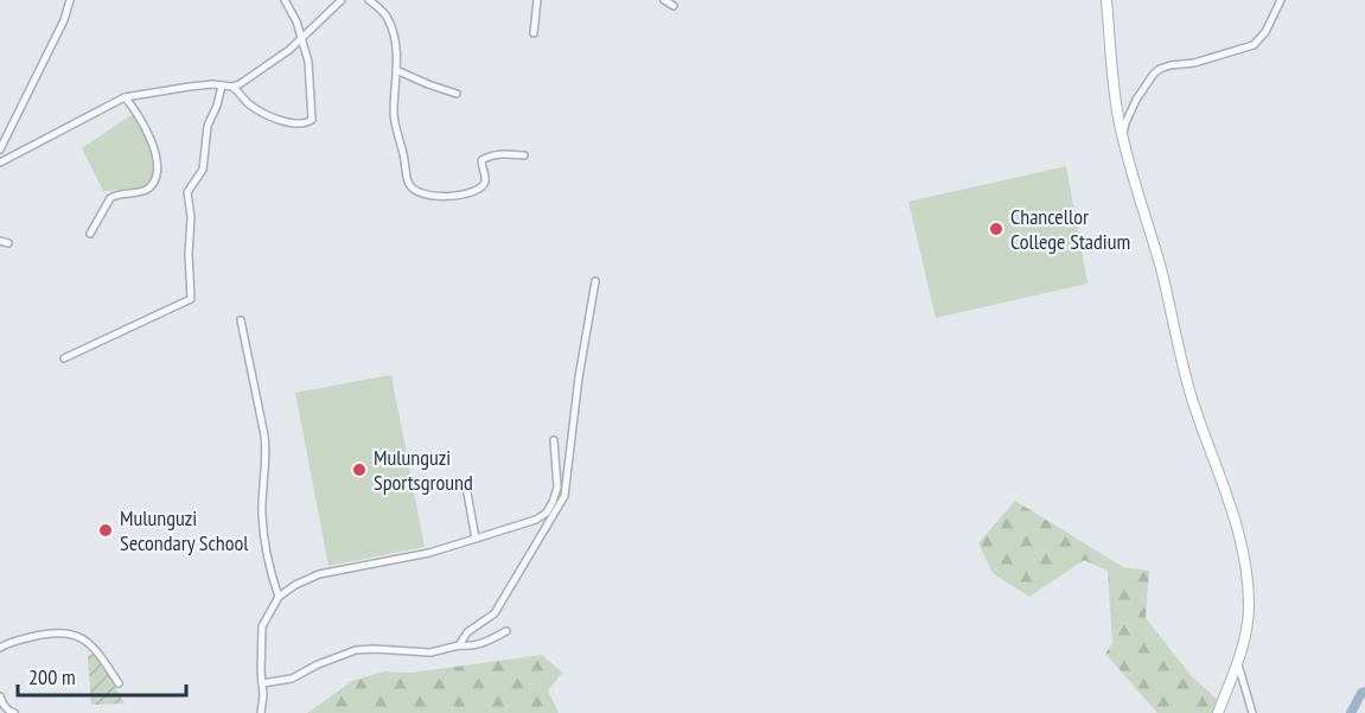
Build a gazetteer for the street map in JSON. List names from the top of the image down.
{
  "places": ["Chancellor College Stadium", "Mulunguzi Sportsground", "Mulunguzi Secondary School"],
  "scale_bar": "200 m"
}
